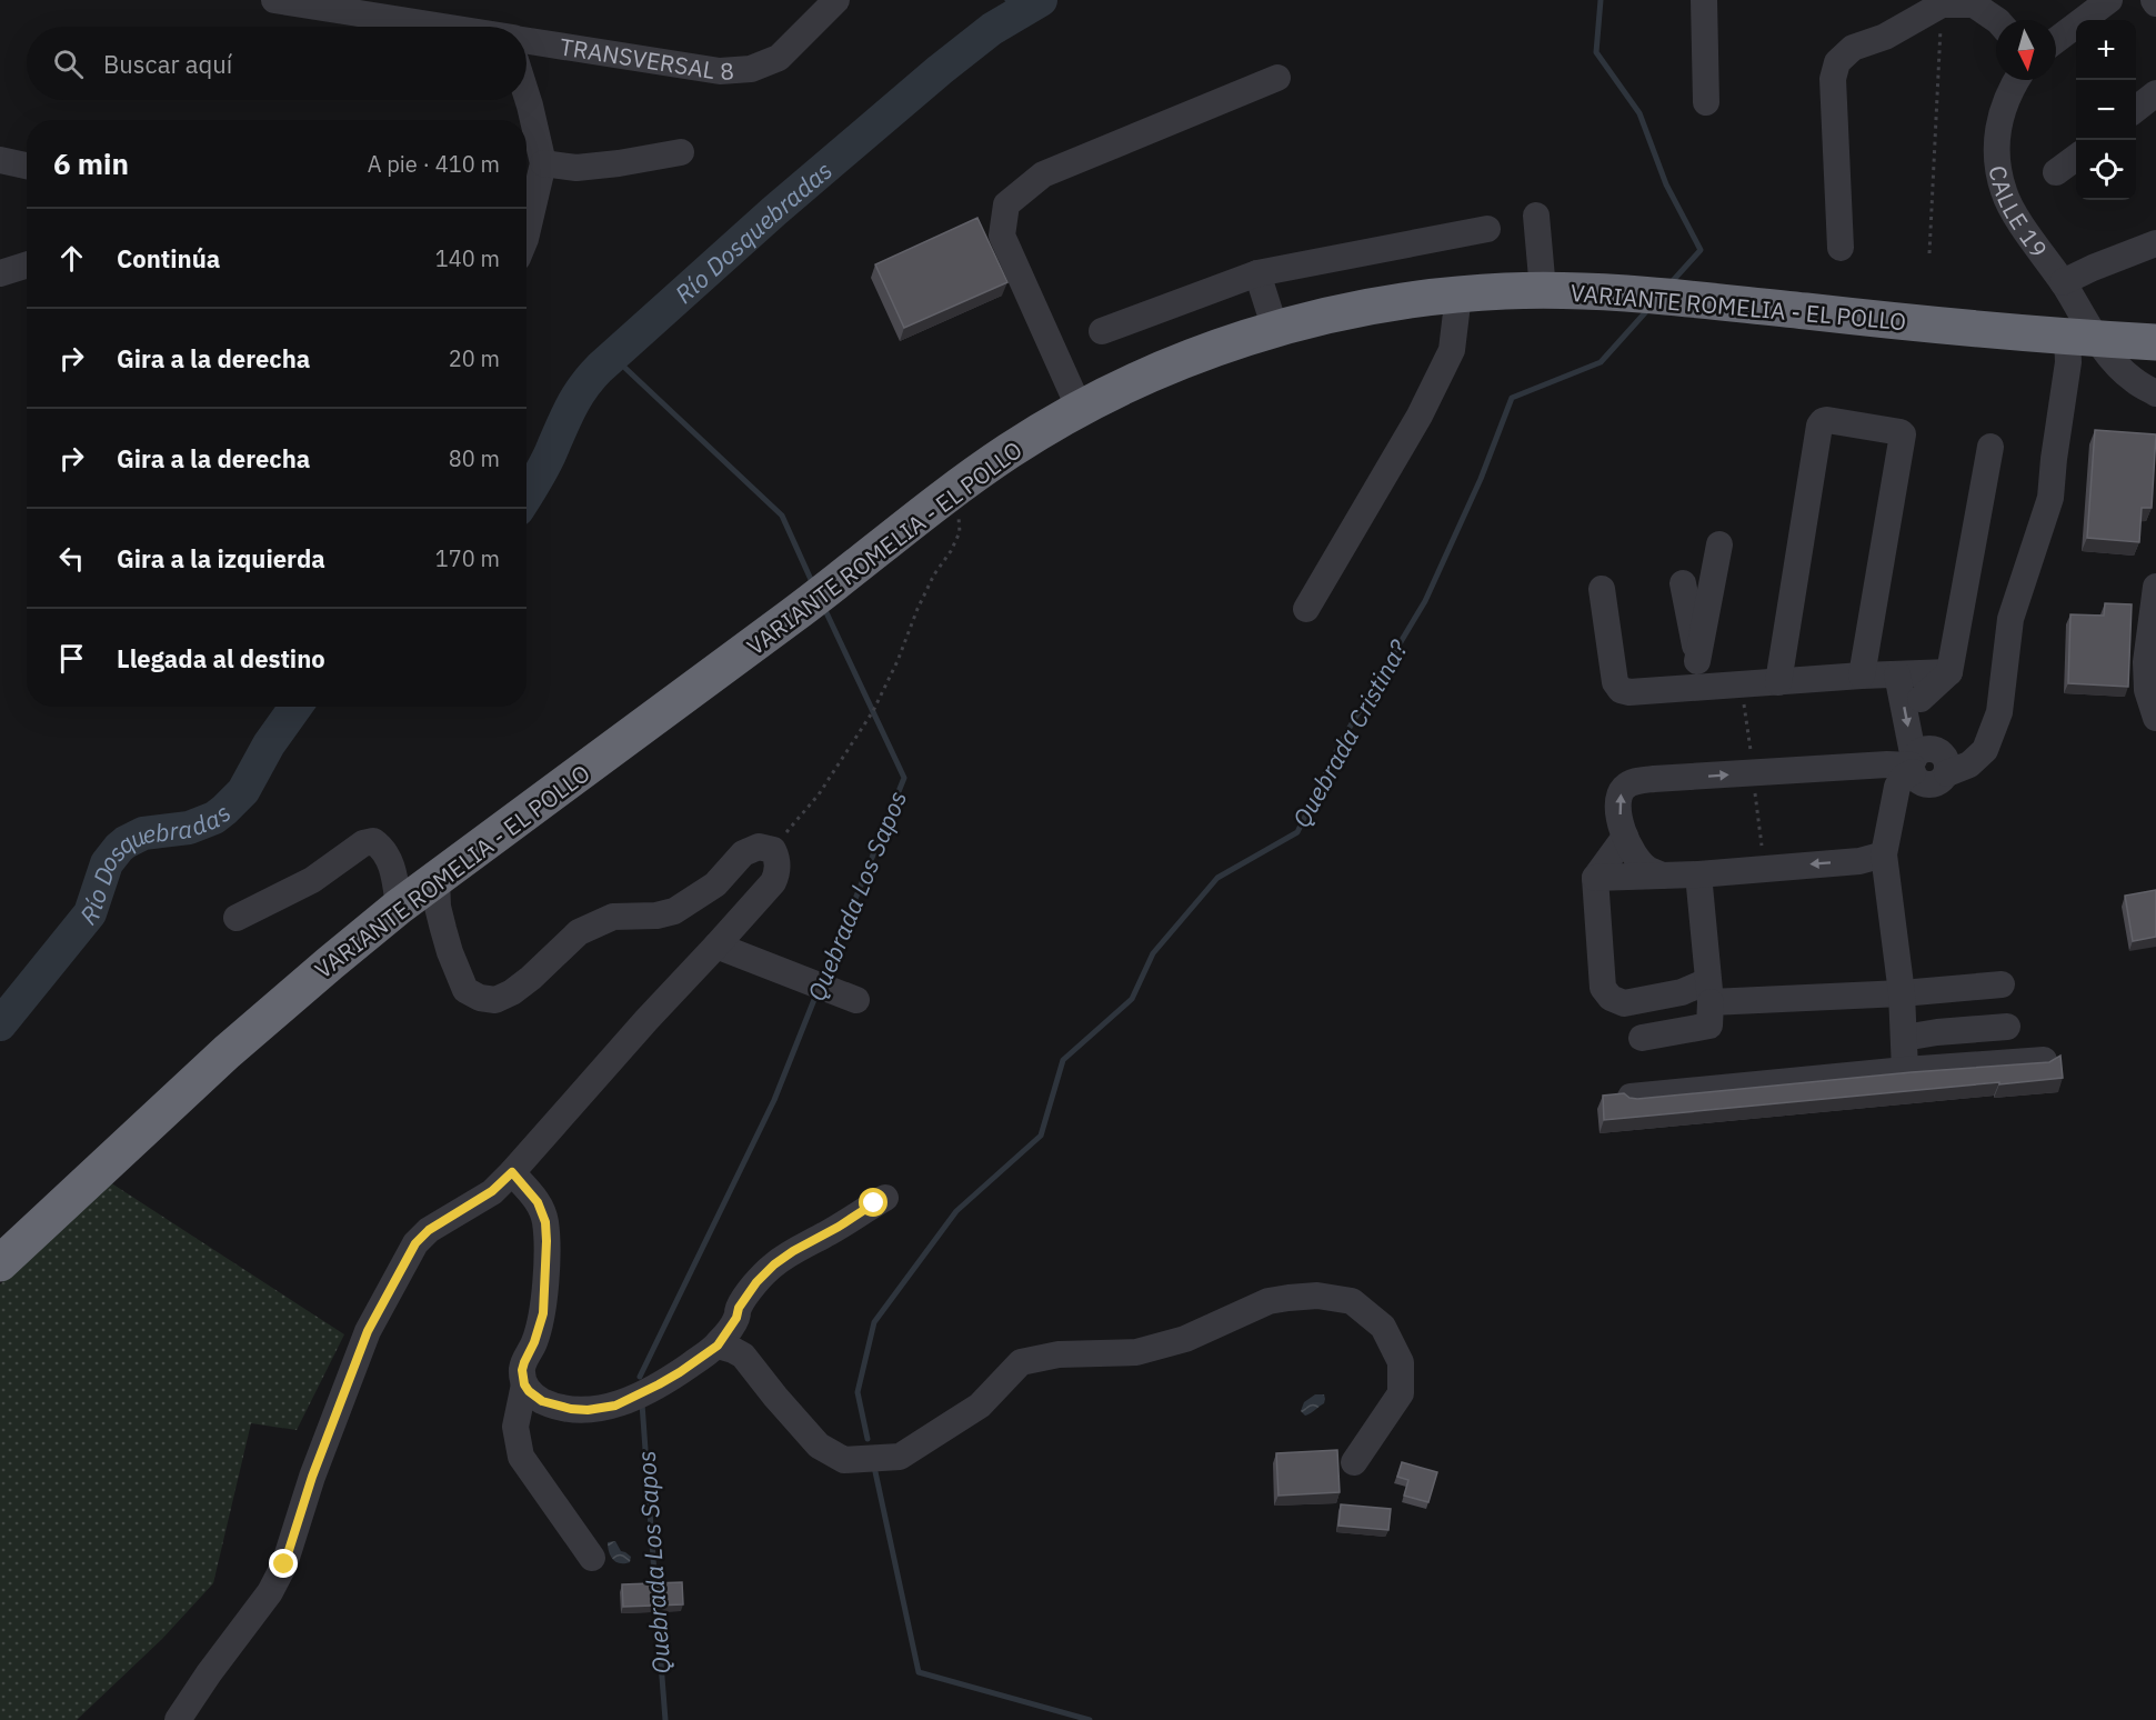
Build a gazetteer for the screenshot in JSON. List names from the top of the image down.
{
  "streets": {
    "highway": ["VARIANTE ROMELIA - EL POLLO"],
    "street": ["TRANSVERSAL 8", "CALLE 19"]
  },
  "crossings": [
    ["CALLE 19", "VARIANTE ROMELIA - EL POLLO"]
  ],
  "water": ["Río Dosquebradas", "Quebrada Cristina?", "Quebrada Los Sapos"],
  "north": "bottom",
  "page": {
    "map_buttons": ["+", "−"],
    "search": "Buscar aquí",
    "heading": ["6 min", "A pie · 410 m"],
    "list": [
      ["Continúa", "140 m"],
      ["Gira a la derecha", "20 m"],
      ["Gira a la derecha", "80 m"],
      ["Gira a la izquierda", "170 m"],
      "Llegada al destino"
    ]
  }
}
